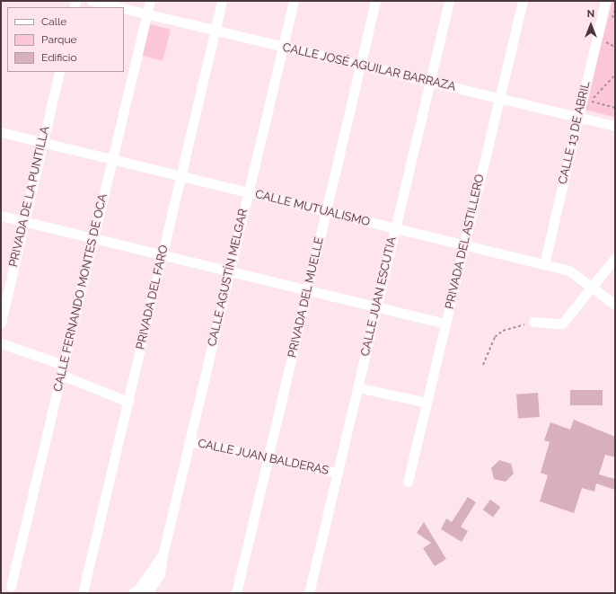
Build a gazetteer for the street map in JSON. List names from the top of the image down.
{
  "streets": {
    "street": [
      "CALLE JOSÉ AGUILAR BARRAZA",
      "CALLE 13 DE ABRIL",
      "PRIVADA DE LA PUNTILLA",
      "CALLE MUTUALISMO",
      "PRIVADA DEL ASTILLERO",
      "CALLE AGUSTÍN MELGAR",
      "CALLE FERNANDO MONTES DE OCA",
      "CALLE JUAN ESCUTIA",
      "PRIVADA DEL FARO",
      "PRIVADA DEL MUELLE",
      "CALLE JUAN BALDERAS"
    ]
  },
  "crossings": [
    ["CALLE JOSÉ AGUILAR BARRAZA", "CALLE 13 DE ABRIL"],
    ["CALLE JOSÉ AGUILAR BARRAZA", "PRIVADA DEL ASTILLERO"],
    ["CALLE JOSÉ AGUILAR BARRAZA", "CALLE AGUSTÍN MELGAR"],
    ["CALLE JOSÉ AGUILAR BARRAZA", "CALLE FERNANDO MONTES DE OCA"],
    ["CALLE JOSÉ AGUILAR BARRAZA", "CALLE JUAN ESCUTIA"],
    ["CALLE JOSÉ AGUILAR BARRAZA", "PRIVADA DEL FARO"],
    ["CALLE JOSÉ AGUILAR BARRAZA", "PRIVADA DEL MUELLE"],
    ["CALLE 13 DE ABRIL", "CALLE MUTUALISMO"],
    ["PRIVADA DE LA PUNTILLA", "CALLE MUTUALISMO"],
    ["CALLE MUTUALISMO", "PRIVADA DEL ASTILLERO"],
    ["CALLE MUTUALISMO", "CALLE AGUSTÍN MELGAR"],
    ["CALLE MUTUALISMO", "CALLE FERNANDO MONTES DE OCA"],
    ["CALLE MUTUALISMO", "CALLE JUAN ESCUTIA"],
    ["CALLE MUTUALISMO", "PRIVADA DEL FARO"],
    ["CALLE MUTUALISMO", "PRIVADA DEL MUELLE"],
    ["CALLE AGUSTÍN MELGAR", "CALLE JUAN BALDERAS"],
    ["CALLE JUAN ESCUTIA", "CALLE JUAN BALDERAS"],
    ["PRIVADA DEL MUELLE", "CALLE JUAN BALDERAS"]
  ],
  "legend": ["Calle", "Parque", "Edificio"],
  "north": "top"
}
